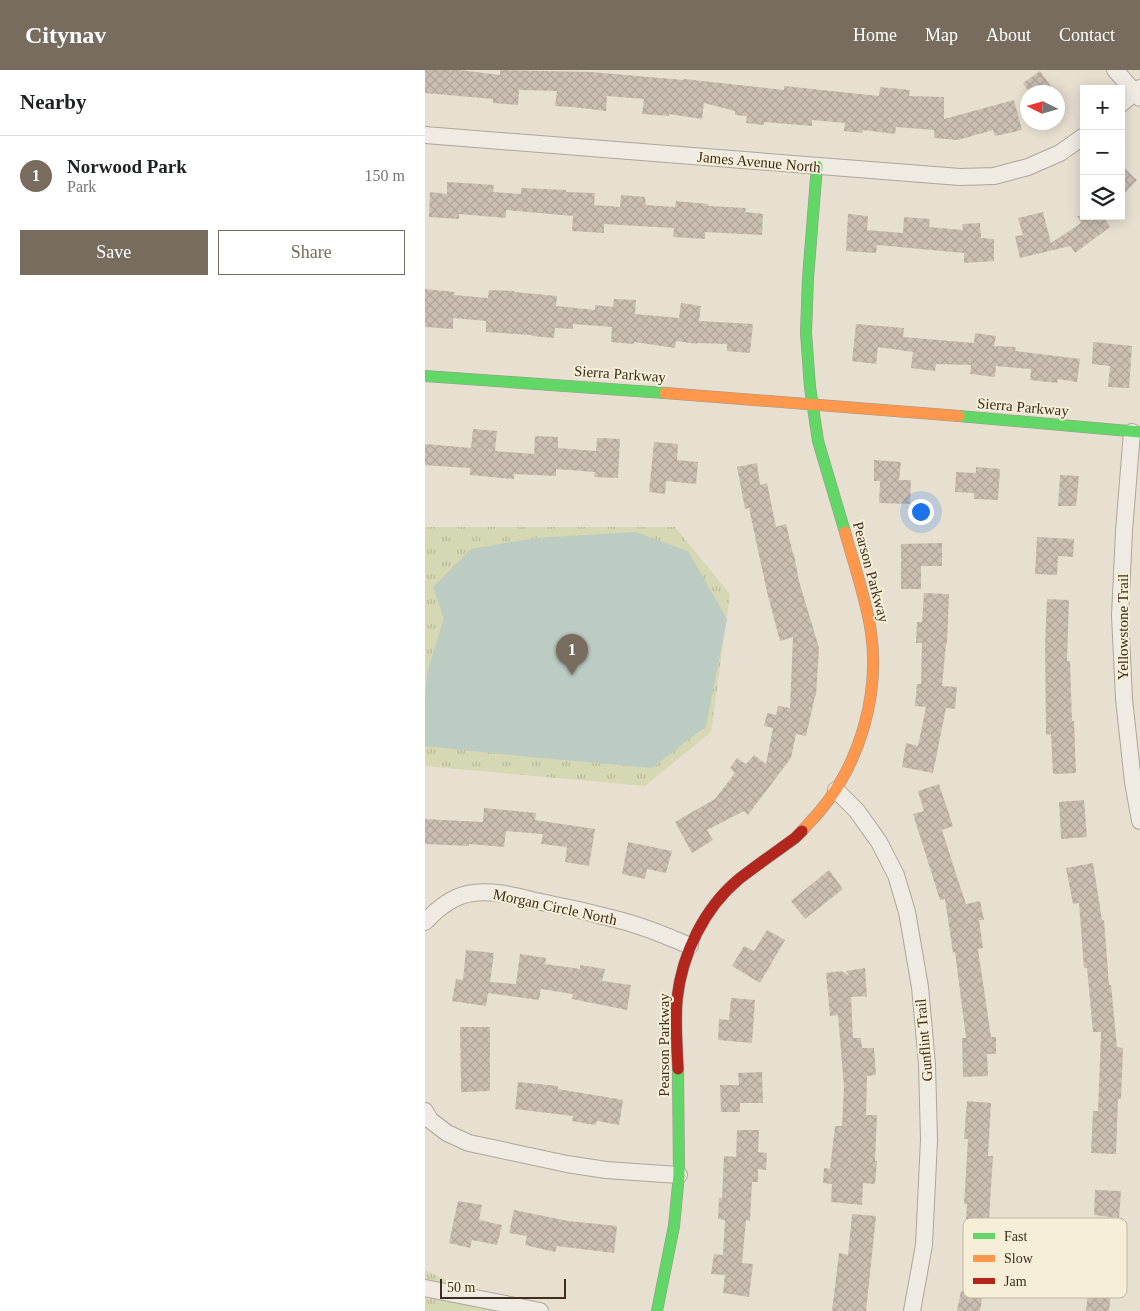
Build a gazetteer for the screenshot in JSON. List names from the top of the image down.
{
  "streets": {
    "street": [
      "James Avenue North",
      "Sierra Parkway",
      "Pearson Parkway",
      "Yellowstone Trail",
      "Morgan Circle North",
      "Gunflint Trail"
    ]
  },
  "crossings": [
    ["Sierra Parkway", "Pearson Parkway"],
    ["Sierra Parkway", "Yellowstone Trail"],
    ["Pearson Parkway", "Morgan Circle North"],
    ["Pearson Parkway", "Gunflint Trail"]
  ],
  "legend": ["Fast", "Slow", "Jam"],
  "scale_bar": "50 m",
  "north": "left",
  "page": {
    "header": "Citynav",
    "nav": [
      "Home",
      "Map",
      "About",
      "Contact"
    ],
    "heading": "Nearby",
    "map_buttons": ["+", "−"],
    "list": [
      {
        "mark": "1",
        "name": "Norwood Park",
        "note": "Park",
        "value": "150 m"
      }
    ],
    "buttons": ["Save", "Share"],
    "pins": "1",
    "scale": "50 m"
  }
}
